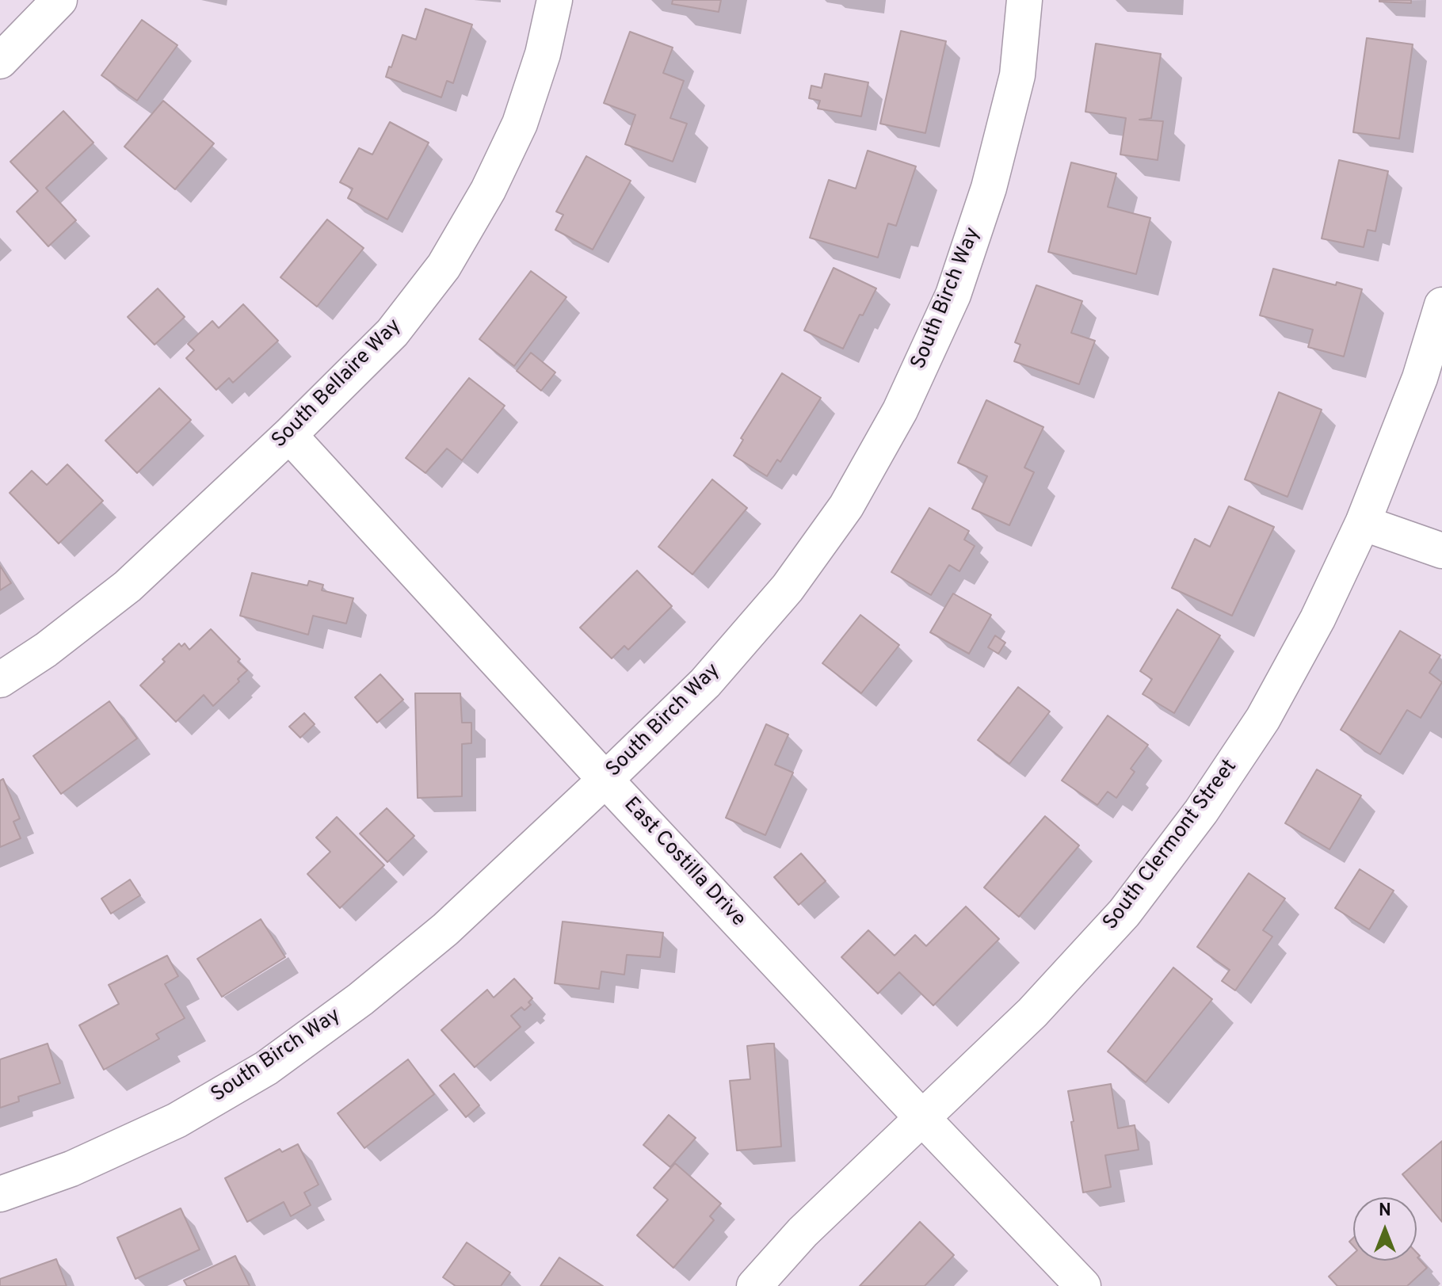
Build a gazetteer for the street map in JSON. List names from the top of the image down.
{
  "streets": {
    "street": [
      "South Birch Way",
      "South Bellaire Way",
      "South Clermont Street",
      "East Costilla Drive"
    ]
  },
  "crossings": [
    ["South Birch Way", "East Costilla Drive"],
    ["South Bellaire Way", "East Costilla Drive"],
    ["South Clermont Street", "East Costilla Drive"]
  ],
  "north": "top"
}
